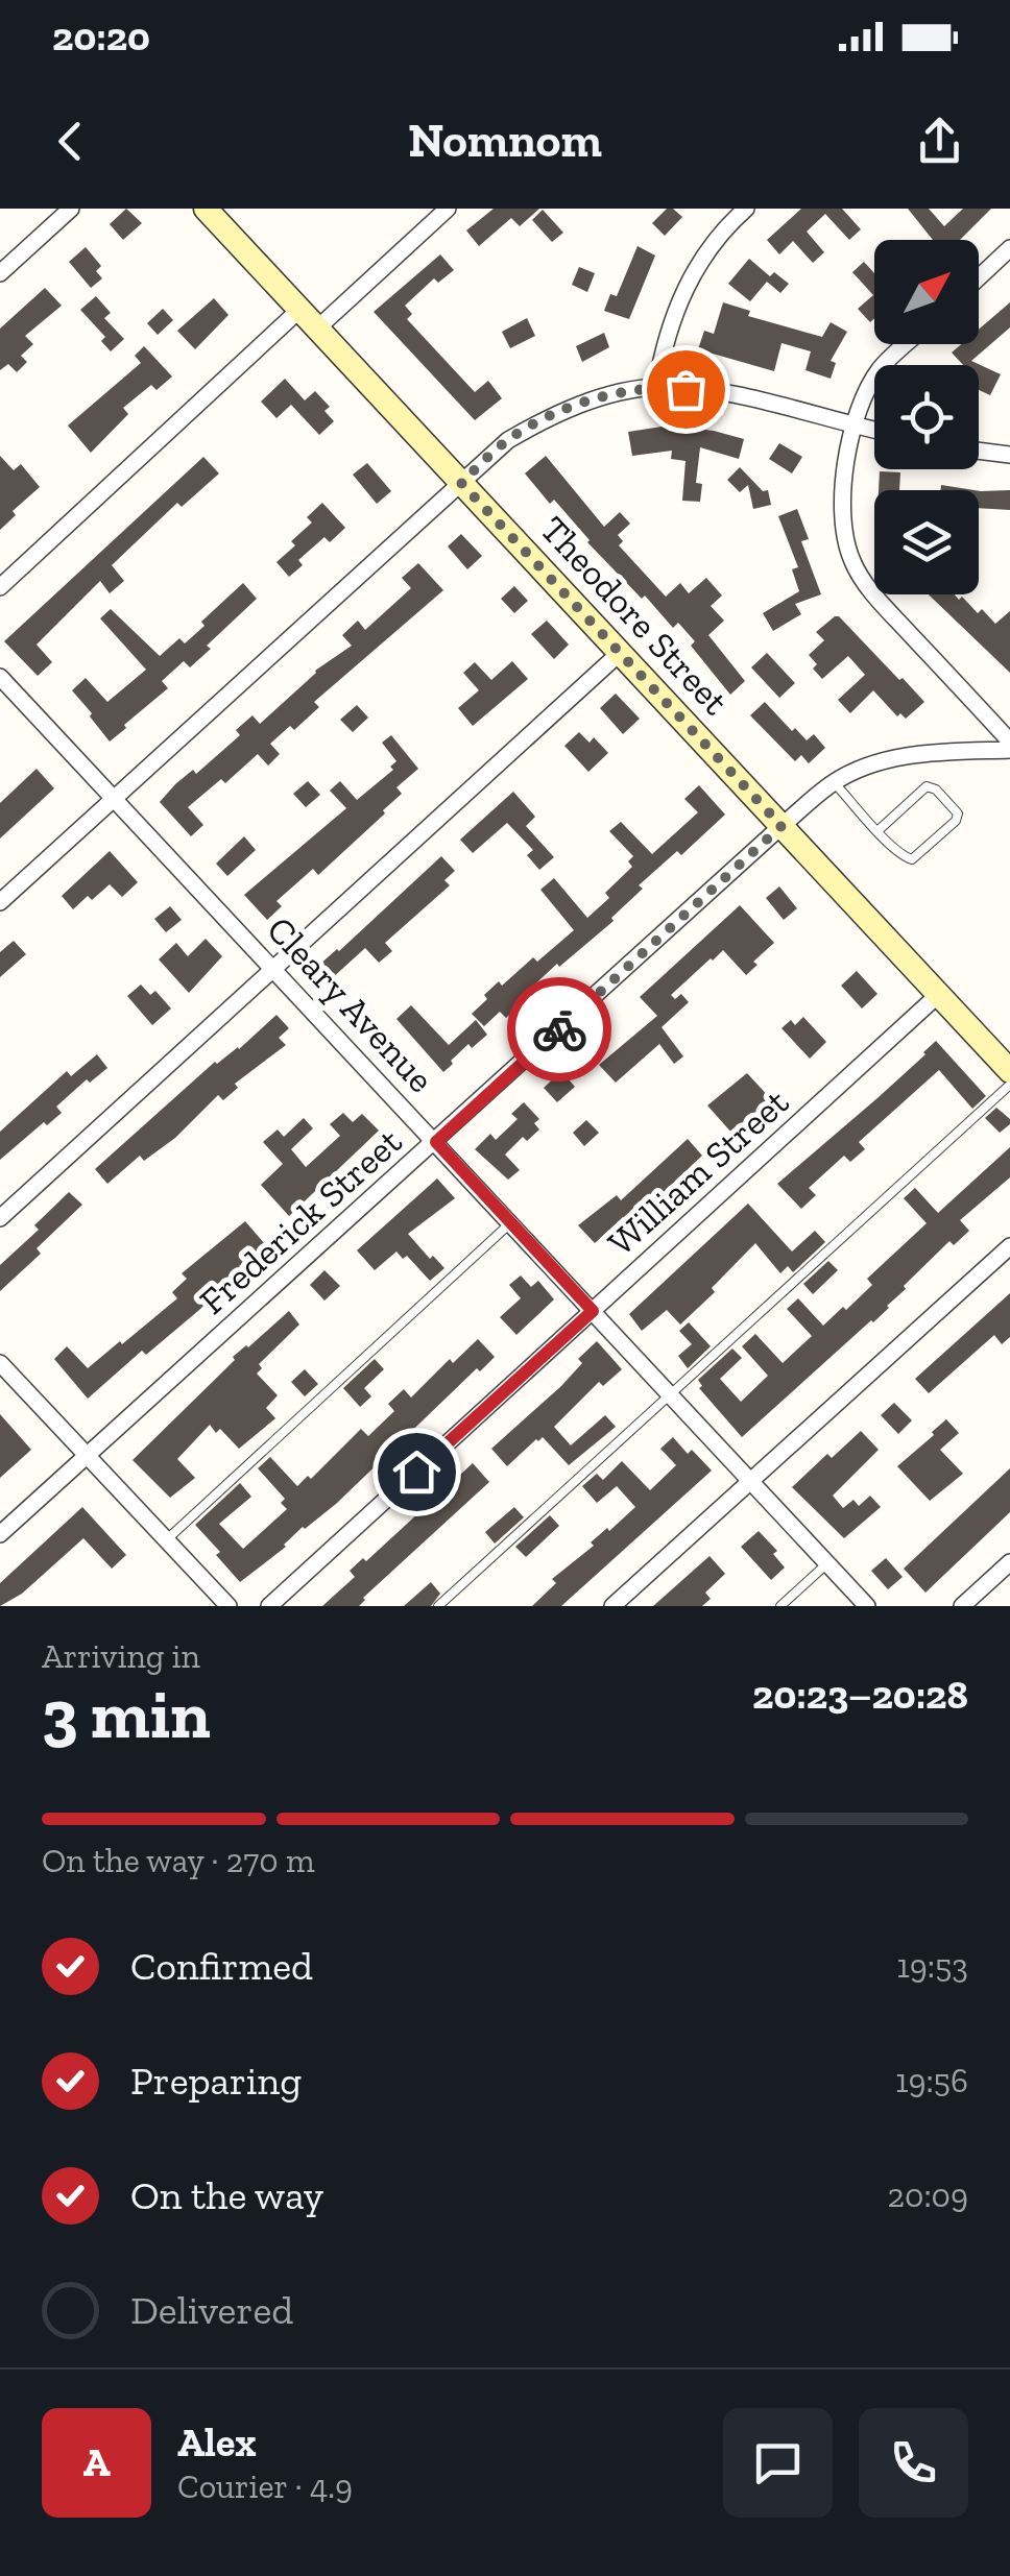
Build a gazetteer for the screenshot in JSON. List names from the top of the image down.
{
  "streets": {
    "main road": ["Theodore Street"],
    "street": ["Cleary Avenue", "William Street", "Frederick Street"]
  },
  "crossings": [
    ["Theodore Street", "William Street"],
    ["Theodore Street", "Frederick Street"],
    ["Cleary Avenue", "William Street"],
    ["Cleary Avenue", "Frederick Street"]
  ],
  "north": "top right",
  "page": {
    "status": "20:20",
    "header": "Nomnom",
    "heading": ["3 min", "Arriving in", "20:23–20:28"],
    "panel": ["Alex", "Courier · 4.9"],
    "bar": "On the way · 270 m",
    "list": [
      ["Confirmed", "19:53"],
      ["Preparing", "19:56"],
      ["On the way", "20:09"],
      "Delivered"
    ],
    "round": "A"
  }
}
